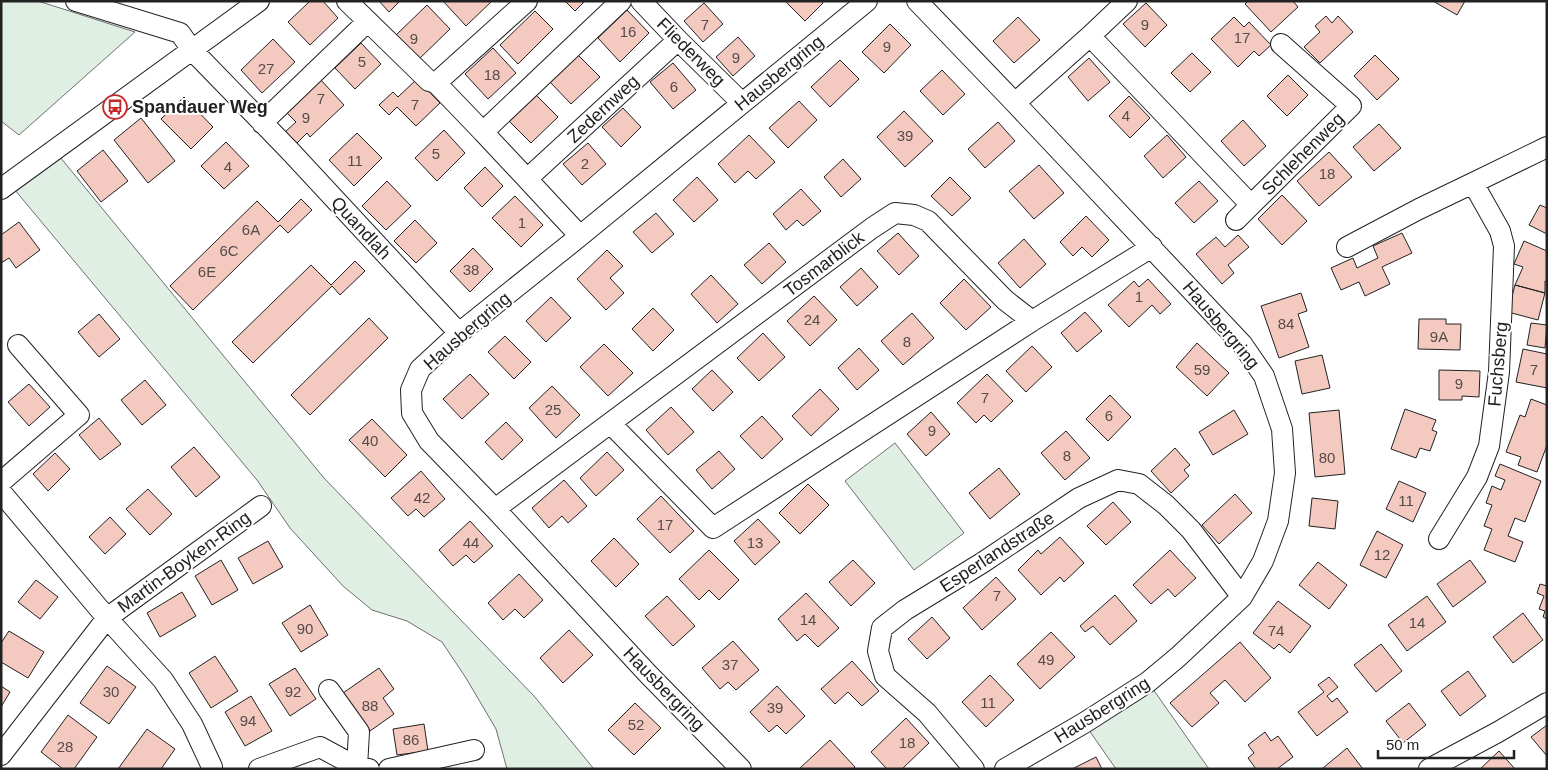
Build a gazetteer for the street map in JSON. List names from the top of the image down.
{
  "streets": {
    "street": [
      "Fliederweg",
      "Hausbergring",
      "Zedernweg",
      "Schlehenweg",
      "Quandlah",
      "Tosmarblick",
      "Fuchsberg",
      "Esperlandstraße",
      "Martin-Boyken-Ring"
    ]
  },
  "crossings": [
    ["Fliederweg", "Hausbergring"],
    ["Fliederweg", "Zedernweg"],
    ["Hausbergring", "Quandlah"],
    ["Hausbergring", "Tosmarblick"],
    ["Hausbergring", "Esperlandstraße"]
  ],
  "places": {
    "bus stop": ["Spandauer Weg"]
  },
  "house_numbers": [
    "7",
    "9",
    "16",
    "17",
    "9",
    "9",
    "9",
    "5",
    "27",
    "18",
    "6",
    "7",
    "7",
    "4",
    "9",
    "39",
    "5",
    "11",
    "2",
    "4",
    "18",
    "1",
    "6A",
    "6C",
    "38",
    "6E",
    "1",
    "24",
    "84",
    "9A",
    "8",
    "59",
    "7",
    "9",
    "7",
    "25",
    "6",
    "9",
    "40",
    "8",
    "80",
    "42",
    "11",
    "17",
    "44",
    "13",
    "12",
    "7",
    "14",
    "14",
    "90",
    "74",
    "49",
    "37",
    "30",
    "92",
    "11",
    "88",
    "39",
    "94",
    "52",
    "86",
    "18",
    "28"
  ],
  "scale_bar": "50 m"
}
